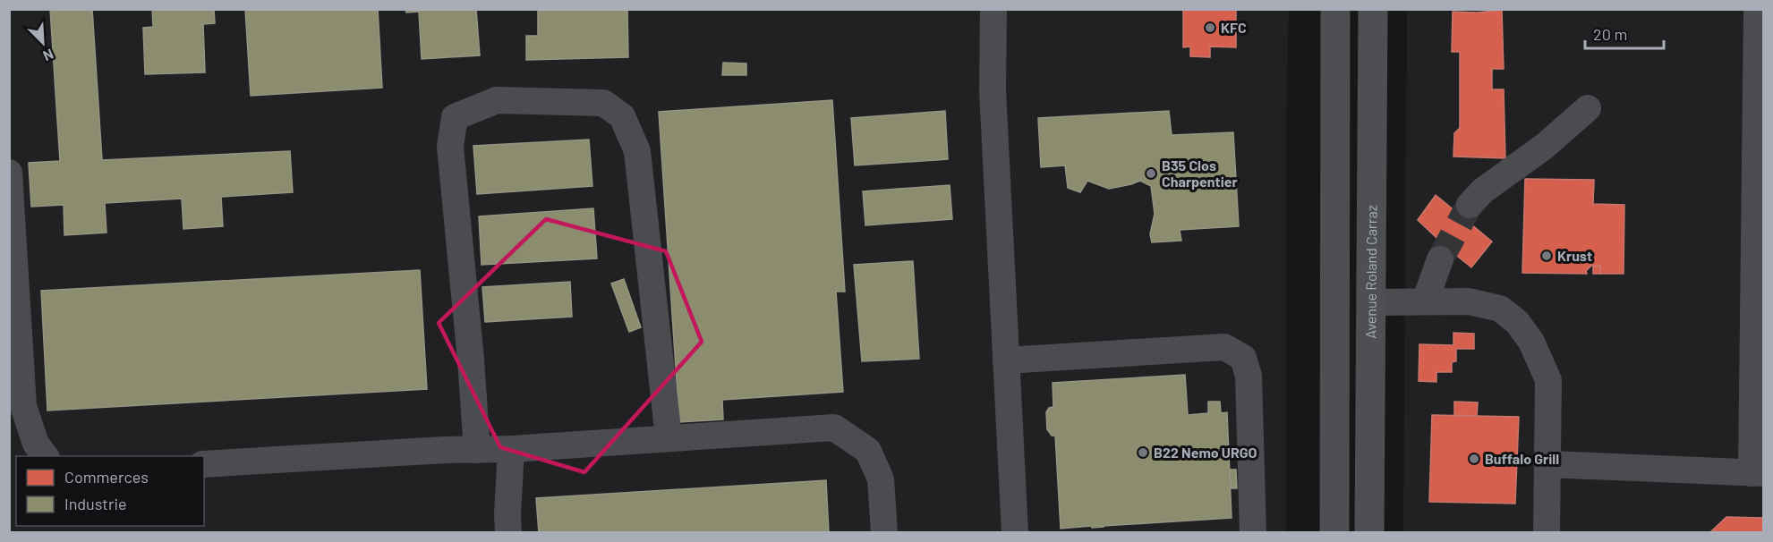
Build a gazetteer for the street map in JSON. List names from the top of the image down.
{
  "streets": {
    "main road": ["Avenue Roland Carraz"]
  },
  "places": [
    "KFC",
    "B35 Clos Charpentier",
    "Krust",
    "B22 Nemo URGO",
    "Buffalo Grill"
  ],
  "legend": ["Commerces", "Industrie"],
  "scale_bar": "20 m",
  "north": "bottom right"
}
